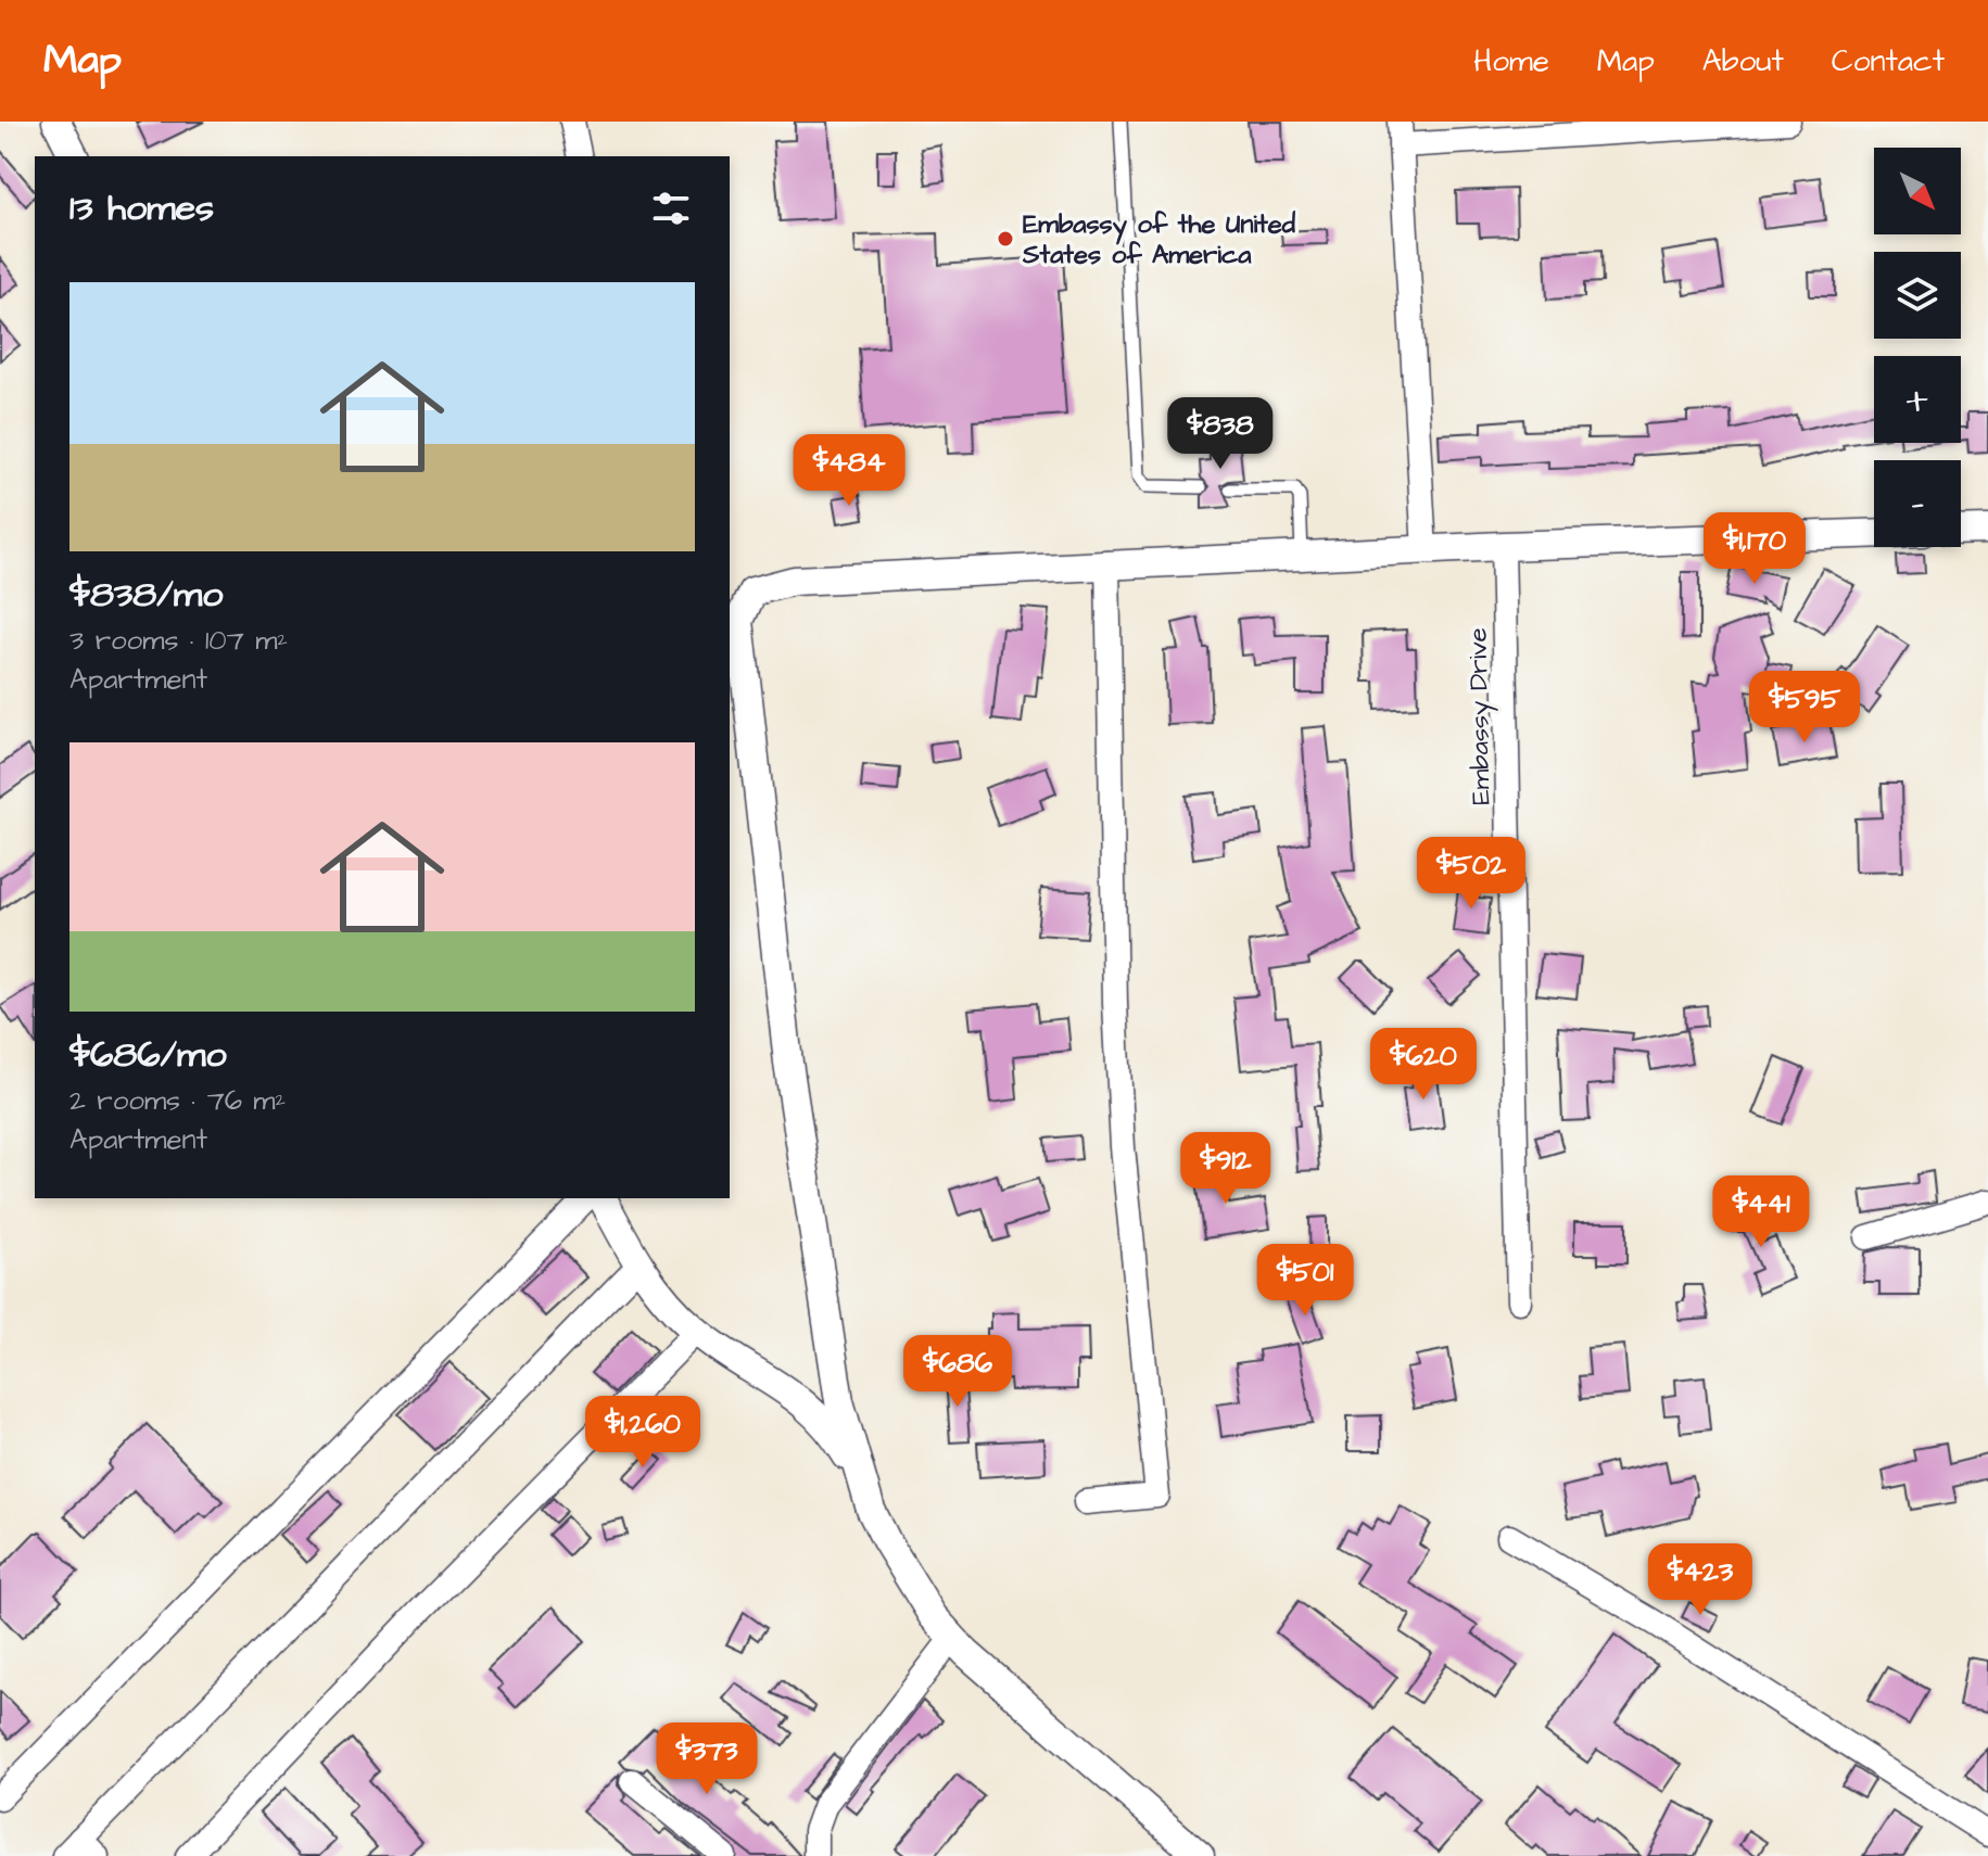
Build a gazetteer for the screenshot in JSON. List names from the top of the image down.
{
  "streets": {
    "street": ["Embassy Drive"]
  },
  "places": ["Embassy of the United States of America"],
  "north": "bottom right",
  "page": {
    "header": "Map",
    "nav": [
      "Home",
      "Map",
      "About",
      "Contact"
    ],
    "map_buttons": ["+", "−"],
    "heading": "13 homes",
    "list": [
      {
        "name": "$838/mo",
        "note": "3 rooms · 107 m² · Apartment"
      },
      {
        "name": "$686/mo",
        "note": "2 rooms · 76 m² · Apartment"
      }
    ],
    "price": [
      "$838",
      "$484",
      "$1,170",
      "$595",
      "$502",
      "$620",
      "$912",
      "$441",
      "$501",
      "$686",
      "$1,260",
      "$423",
      "$373"
    ]
  }
}
